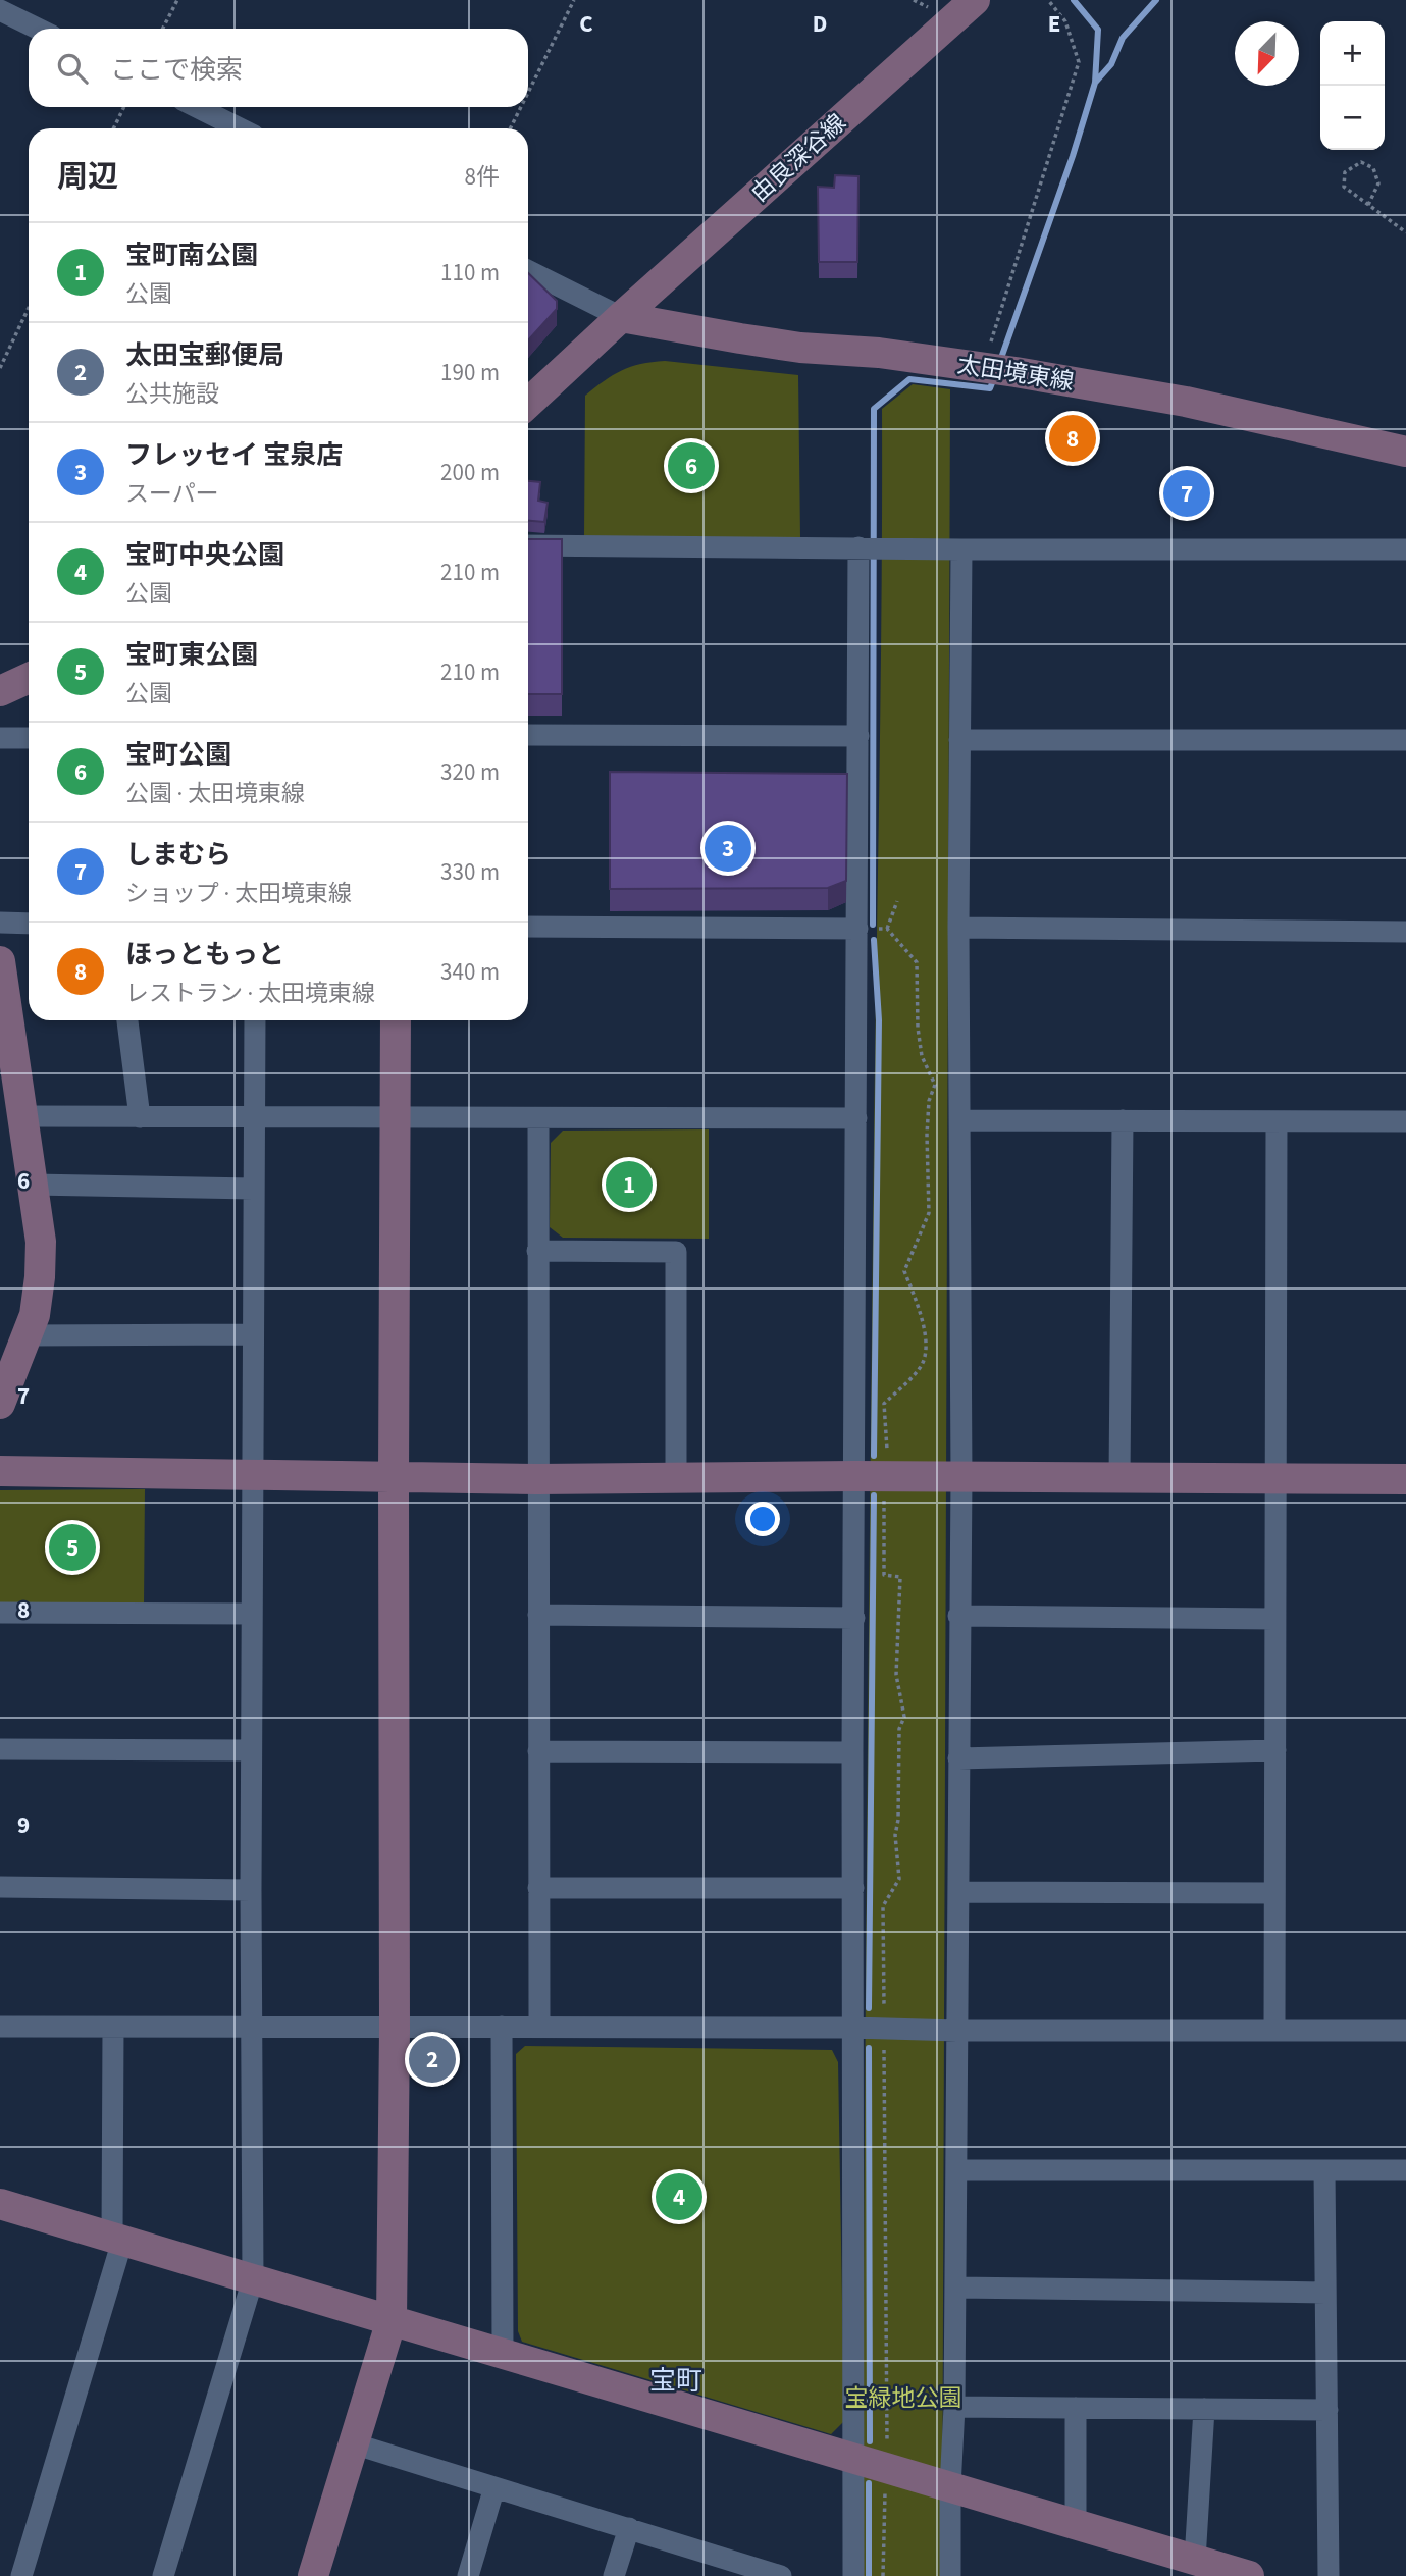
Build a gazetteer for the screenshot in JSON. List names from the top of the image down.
{
  "streets": {
    "street": ["由良深谷線", "太田境東線"]
  },
  "crossings": [
    ["由良深谷線", "太田境東線"]
  ],
  "districts": ["宝町"],
  "parks": ["宝緑地公園"],
  "north": "bottom left",
  "page": {
    "map_buttons": ["+", "−"],
    "search": "ここで検索",
    "heading": ["周辺", "8件"],
    "list": [
      {
        "mark": "1",
        "name": "宝町南公園",
        "note": "公園",
        "value": "110 m"
      },
      {
        "mark": "2",
        "name": "太田宝郵便局",
        "note": "公共施設",
        "value": "190 m"
      },
      {
        "mark": "3",
        "name": "フレッセイ 宝泉店",
        "note": "スーパー",
        "value": "200 m"
      },
      {
        "mark": "4",
        "name": "宝町中央公園",
        "note": "公園",
        "value": "210 m"
      },
      {
        "mark": "5",
        "name": "宝町東公園",
        "note": "公園",
        "value": "210 m"
      },
      {
        "mark": "6",
        "name": "宝町公園",
        "note": "公園 · 太田境東線",
        "value": "320 m"
      },
      {
        "mark": "7",
        "name": "しまむら",
        "note": "ショップ · 太田境東線",
        "value": "330 m"
      },
      {
        "mark": "8",
        "name": "ほっともっと",
        "note": "レストラン · 太田境東線",
        "value": "340 m"
      }
    ],
    "pins": [
      "8",
      "6",
      "7",
      "3",
      "1",
      "5",
      "2",
      "4"
    ]
  },
  "grid": {
    "columns": ["C", "D", "E"],
    "rows": [
      "6",
      "7",
      "8",
      "9"
    ]
  }
}
